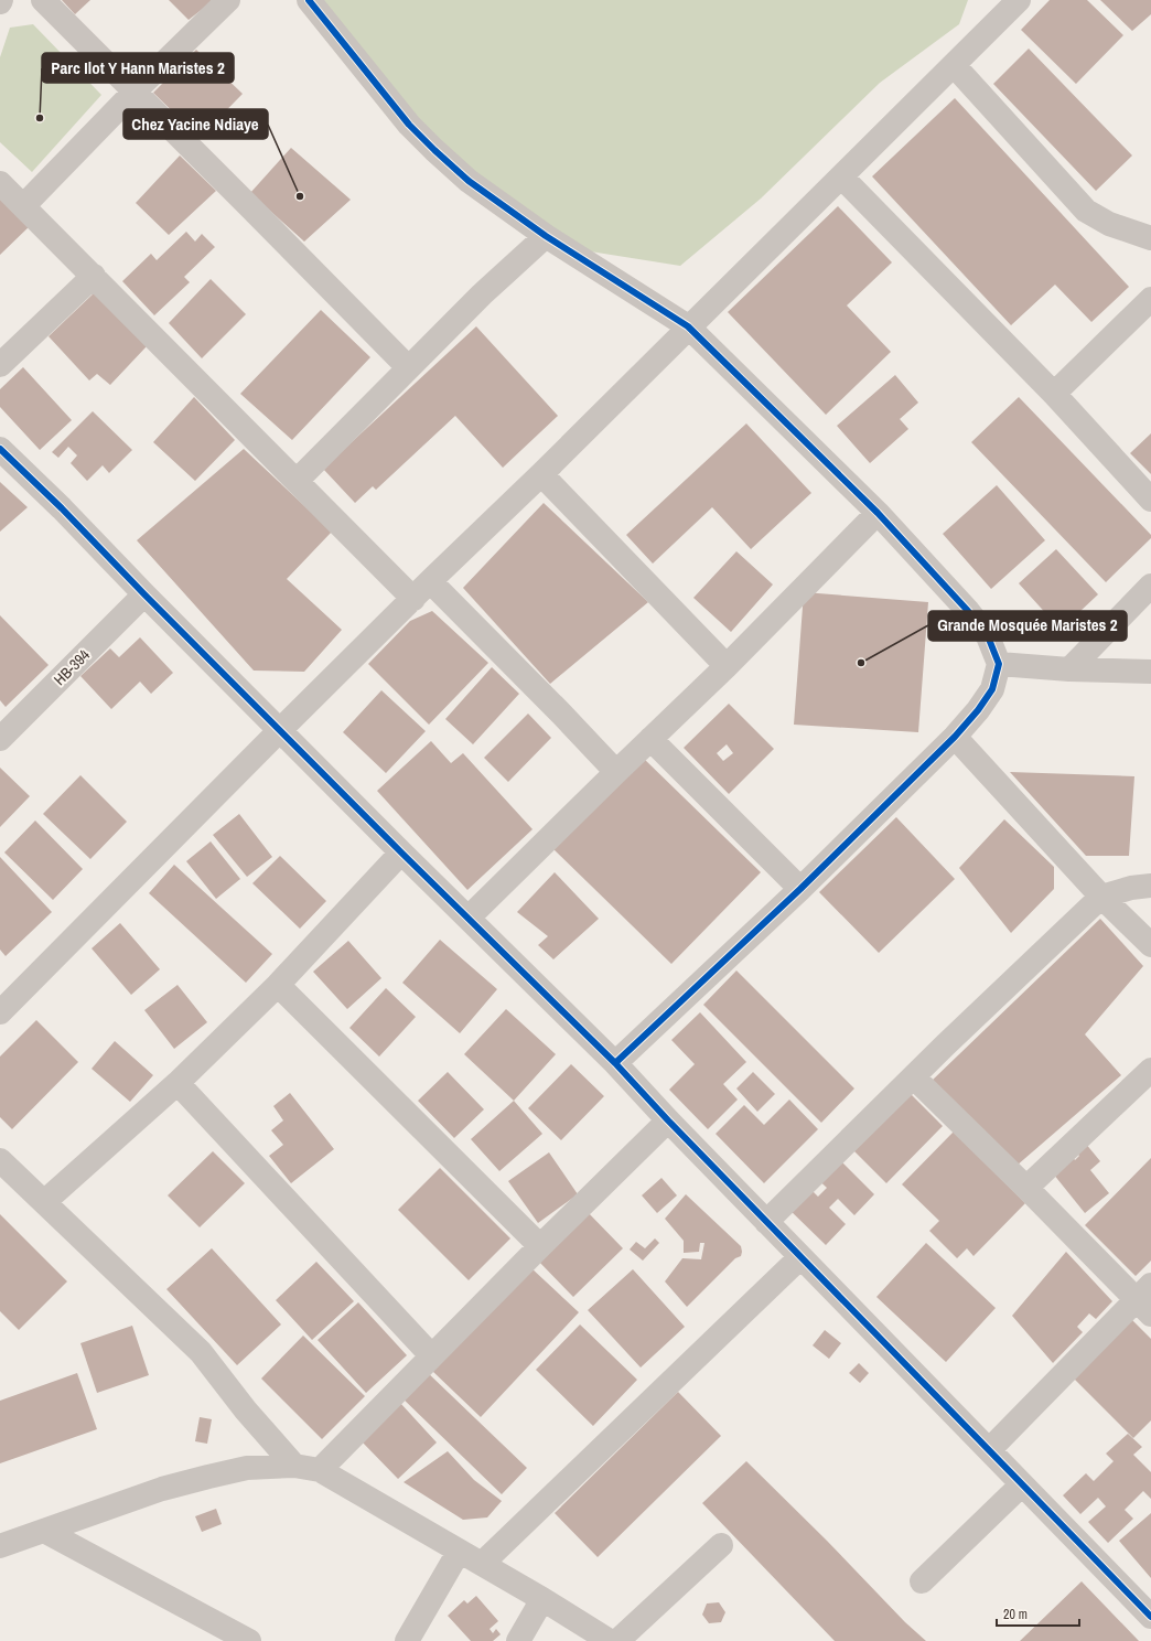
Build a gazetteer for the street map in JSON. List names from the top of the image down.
{
  "streets": {
    "street": ["HB-394"]
  },
  "places": ["Parc Ilot Y Hann Maristes 2", "Chez Yacine Ndiaye", "Grande Mosquée Maristes 2"],
  "scale_bar": "20 m"
}
